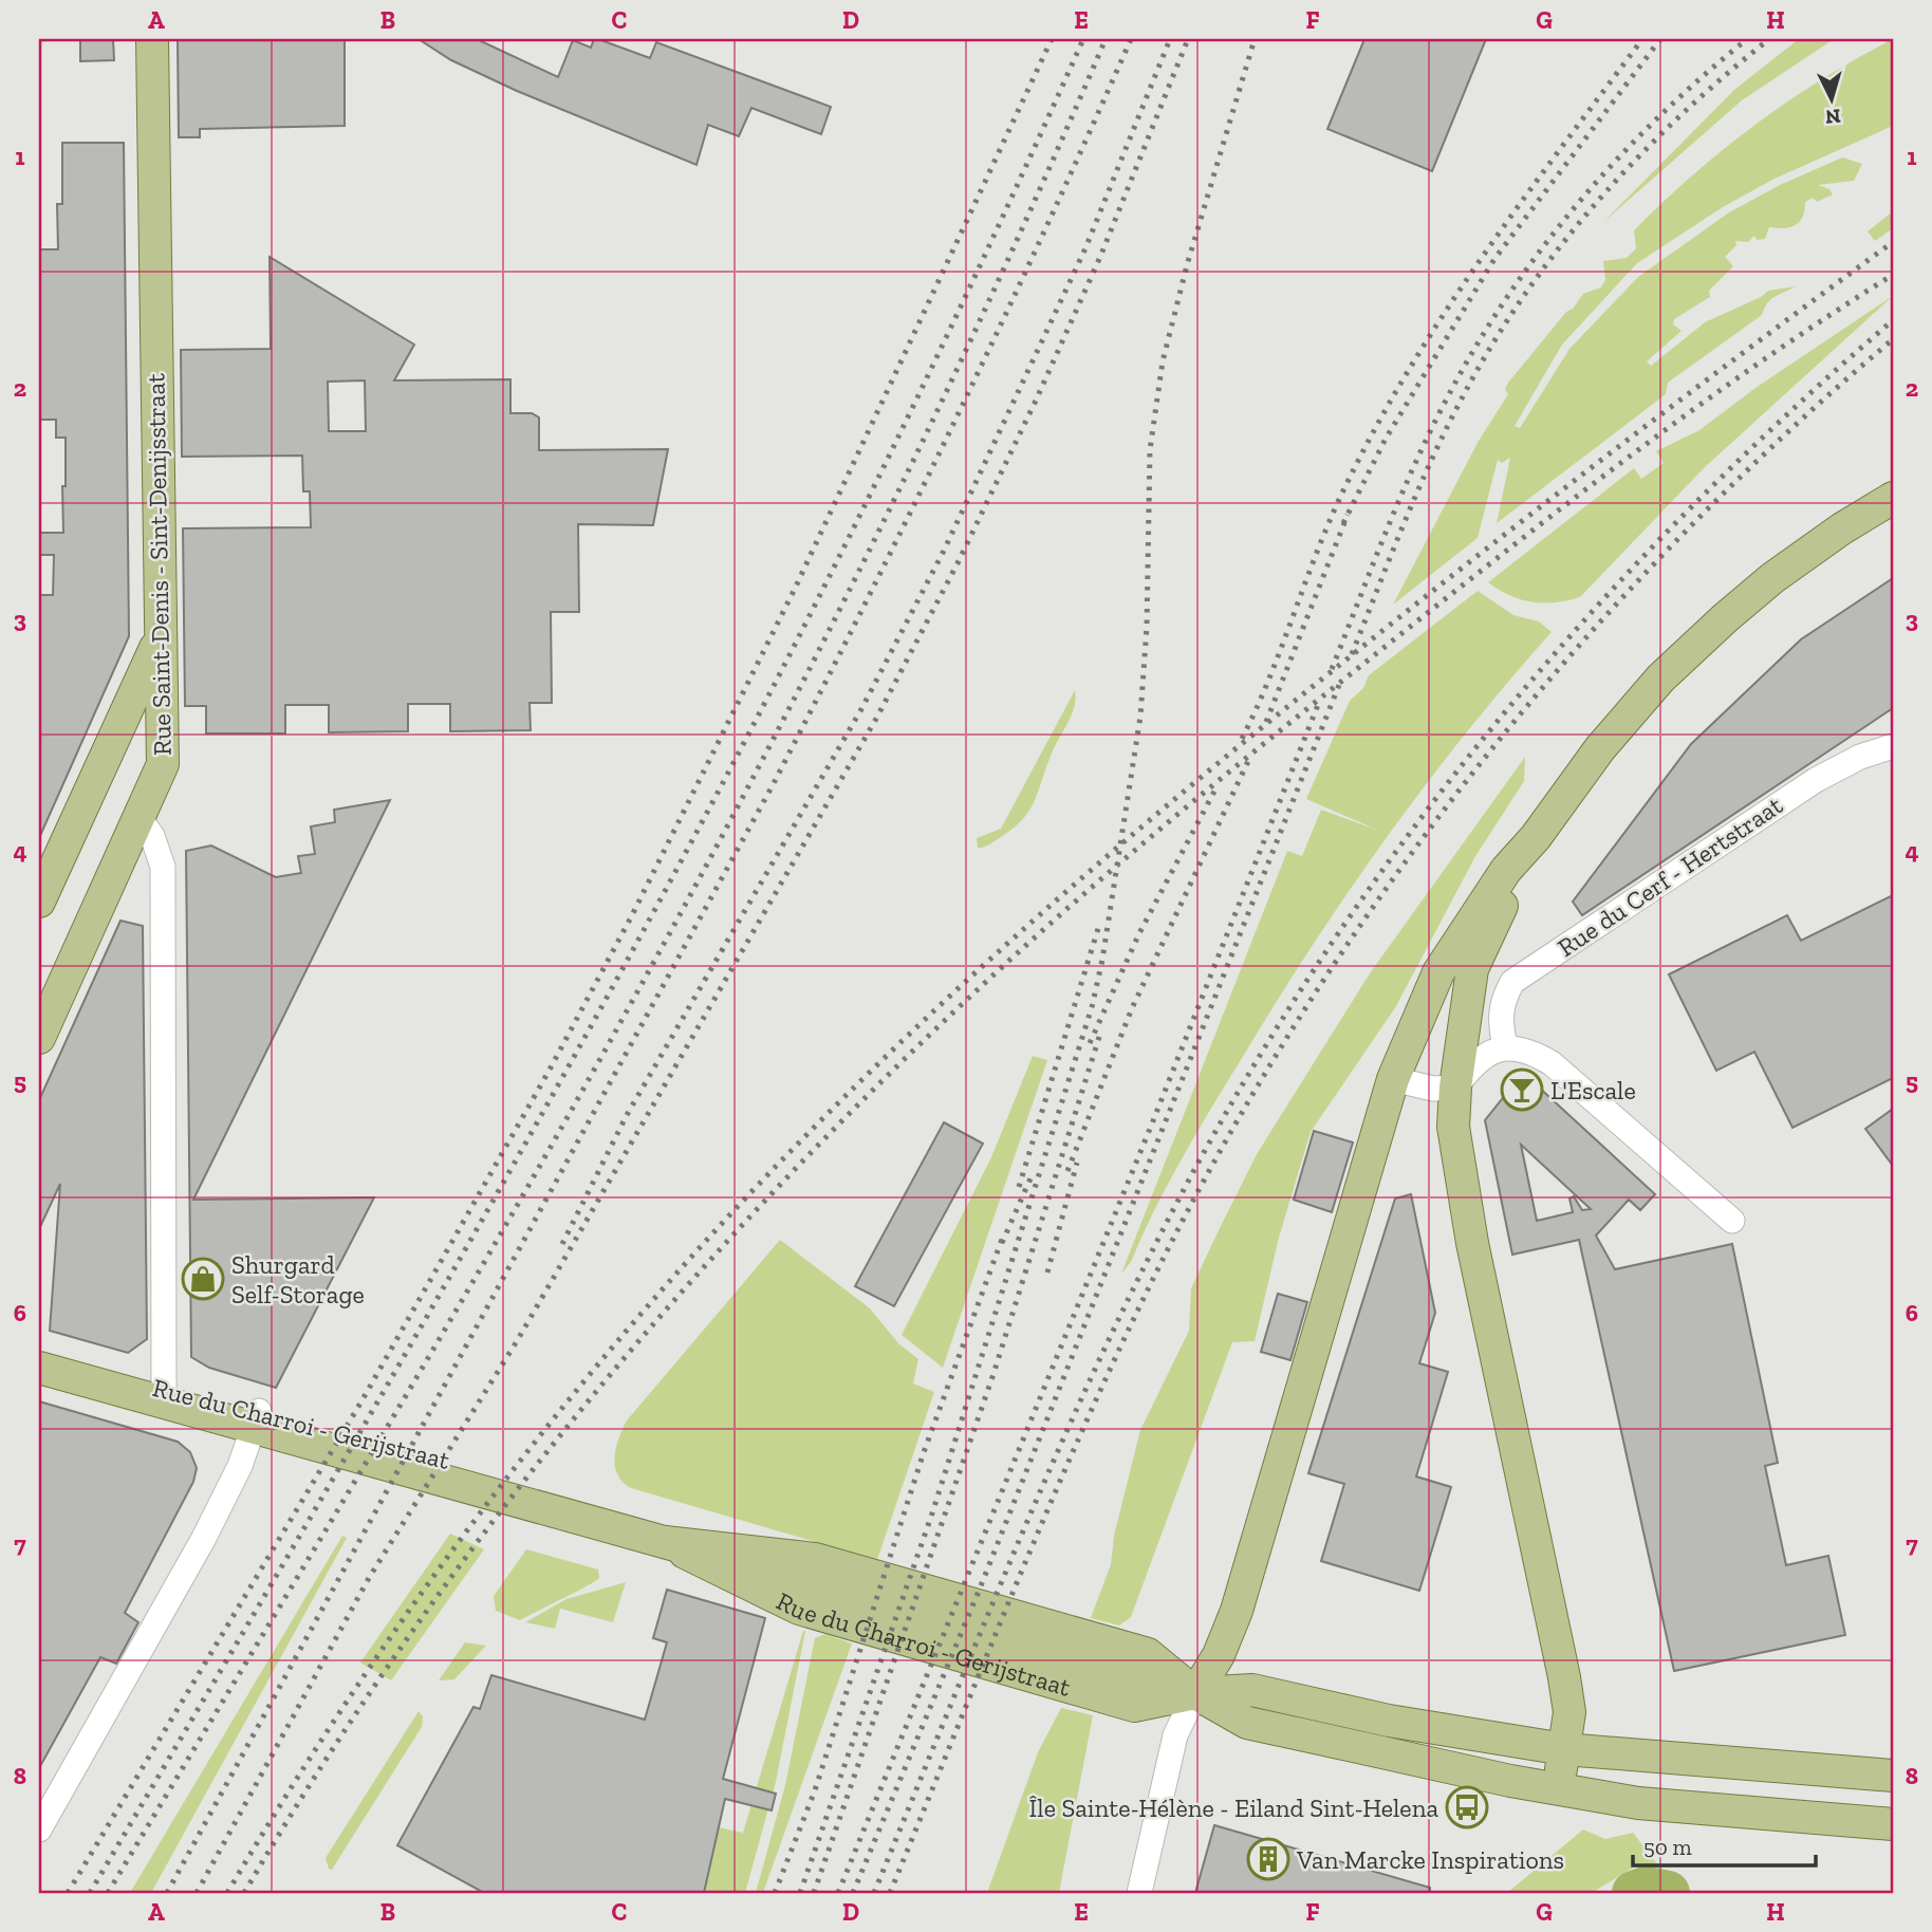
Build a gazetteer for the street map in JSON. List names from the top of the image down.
{
  "streets": {
    "main road": ["Rue Saint-Denis - Sint-Denijsstraat", "Rue du Charroi - Gerijstraat"],
    "street": ["Rue du Cerf - Hertstraat"]
  },
  "places": {
    "bar": ["L'Escale"],
    "shop": ["Shurgard Self-Storage"],
    "bus stop": ["Île Sainte-Hélène - Eiland Sint-Helena"],
    "building": ["Van Marcke Inspirations"]
  },
  "scale_bar": "50 m",
  "north": "bottom",
  "grid": {
    "columns": [
      "A",
      "B",
      "C",
      "D",
      "E",
      "F",
      "G",
      "H"
    ],
    "rows": [
      "1",
      "2",
      "3",
      "4",
      "5",
      "6",
      "7",
      "8"
    ]
  }
}
